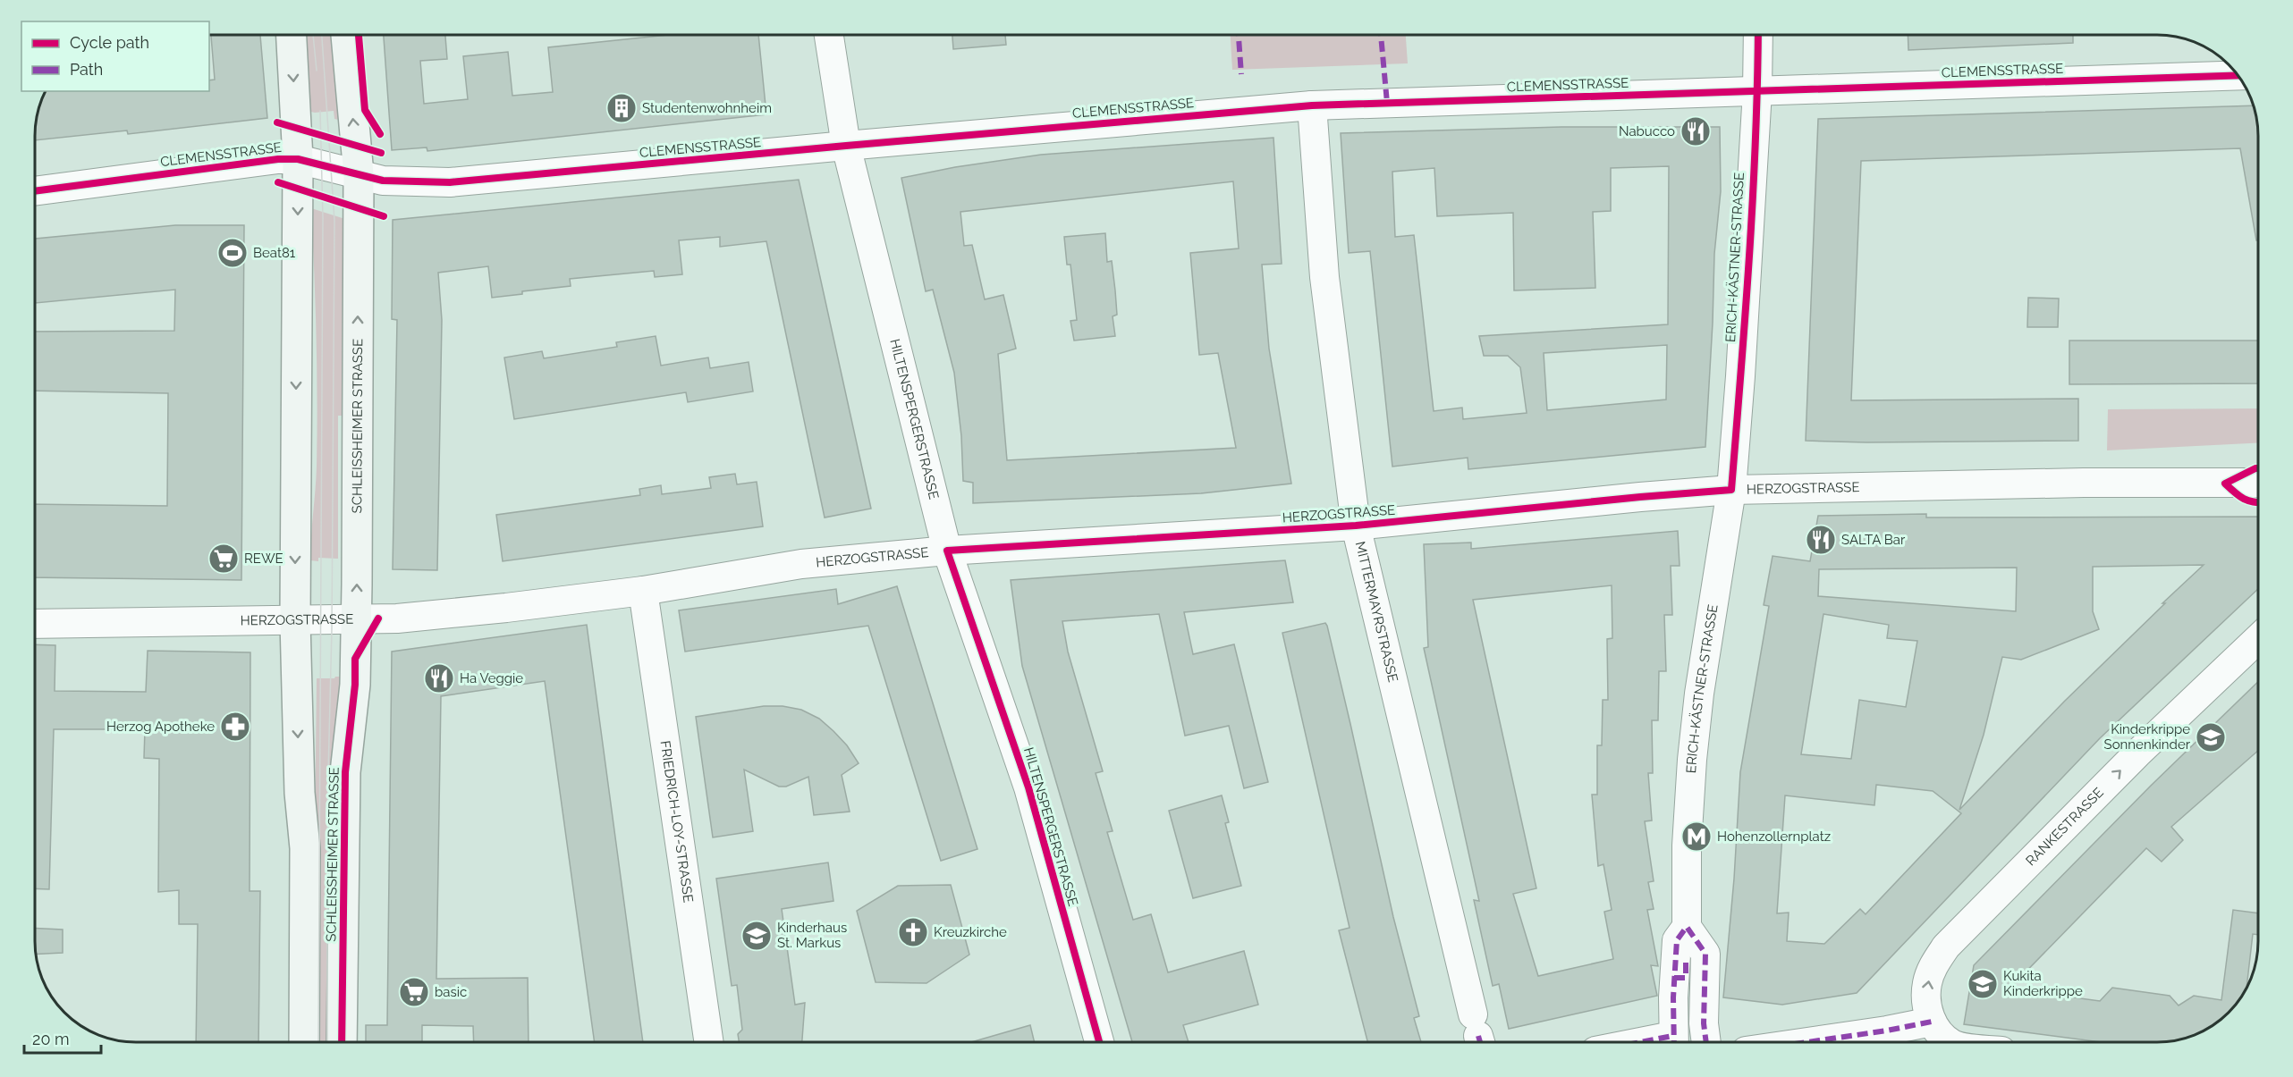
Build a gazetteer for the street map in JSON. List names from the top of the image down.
{
  "streets": {
    "main road": ["SCHLEISSHEIMER STRASSE"],
    "street": [
      "CLEMENSSTRASSE",
      "ERICH-KÄSTNER-STRASSE",
      "HILTENSPERGERSTRASSE",
      "HERZOGSTRASSE",
      "MITTERMAYRSTRASSE",
      "FRIEDRICH-LOY-STRASSE",
      "RANKESTRASSE"
    ]
  },
  "crossings": [
    ["CLEMENSSTRASSE", "ERICH-KÄSTNER-STRASSE"],
    ["CLEMENSSTRASSE", "HILTENSPERGERSTRASSE"],
    ["CLEMENSSTRASSE", "SCHLEISSHEIMER STRASSE"],
    ["CLEMENSSTRASSE", "MITTERMAYRSTRASSE"],
    ["ERICH-KÄSTNER-STRASSE", "HERZOGSTRASSE"],
    ["HILTENSPERGERSTRASSE", "HERZOGSTRASSE"],
    ["SCHLEISSHEIMER STRASSE", "HERZOGSTRASSE"],
    ["HERZOGSTRASSE", "MITTERMAYRSTRASSE"],
    ["HERZOGSTRASSE", "FRIEDRICH-LOY-STRASSE"]
  ],
  "one_way": ["RANKESTRASSE"],
  "places": {
    "building": ["Studentenwohnheim"],
    "restaurant": ["Nabucco", "SALTA Bar", "Ha Veggie"],
    "sports": ["Beat81"],
    "supermarket": ["REWE", "basic"],
    "pharmacy": ["Herzog Apotheke"],
    "school or university": ["Kinderkrippe Sonnenkinder", "Kinderhaus St. Markus", "Kukita Kinderkrippe"],
    "metro station": ["Hohenzollernplatz"],
    "church": ["Kreuzkirche"]
  },
  "legend": ["Cycle path", "Path"],
  "scale_bar": "20 m"
}
